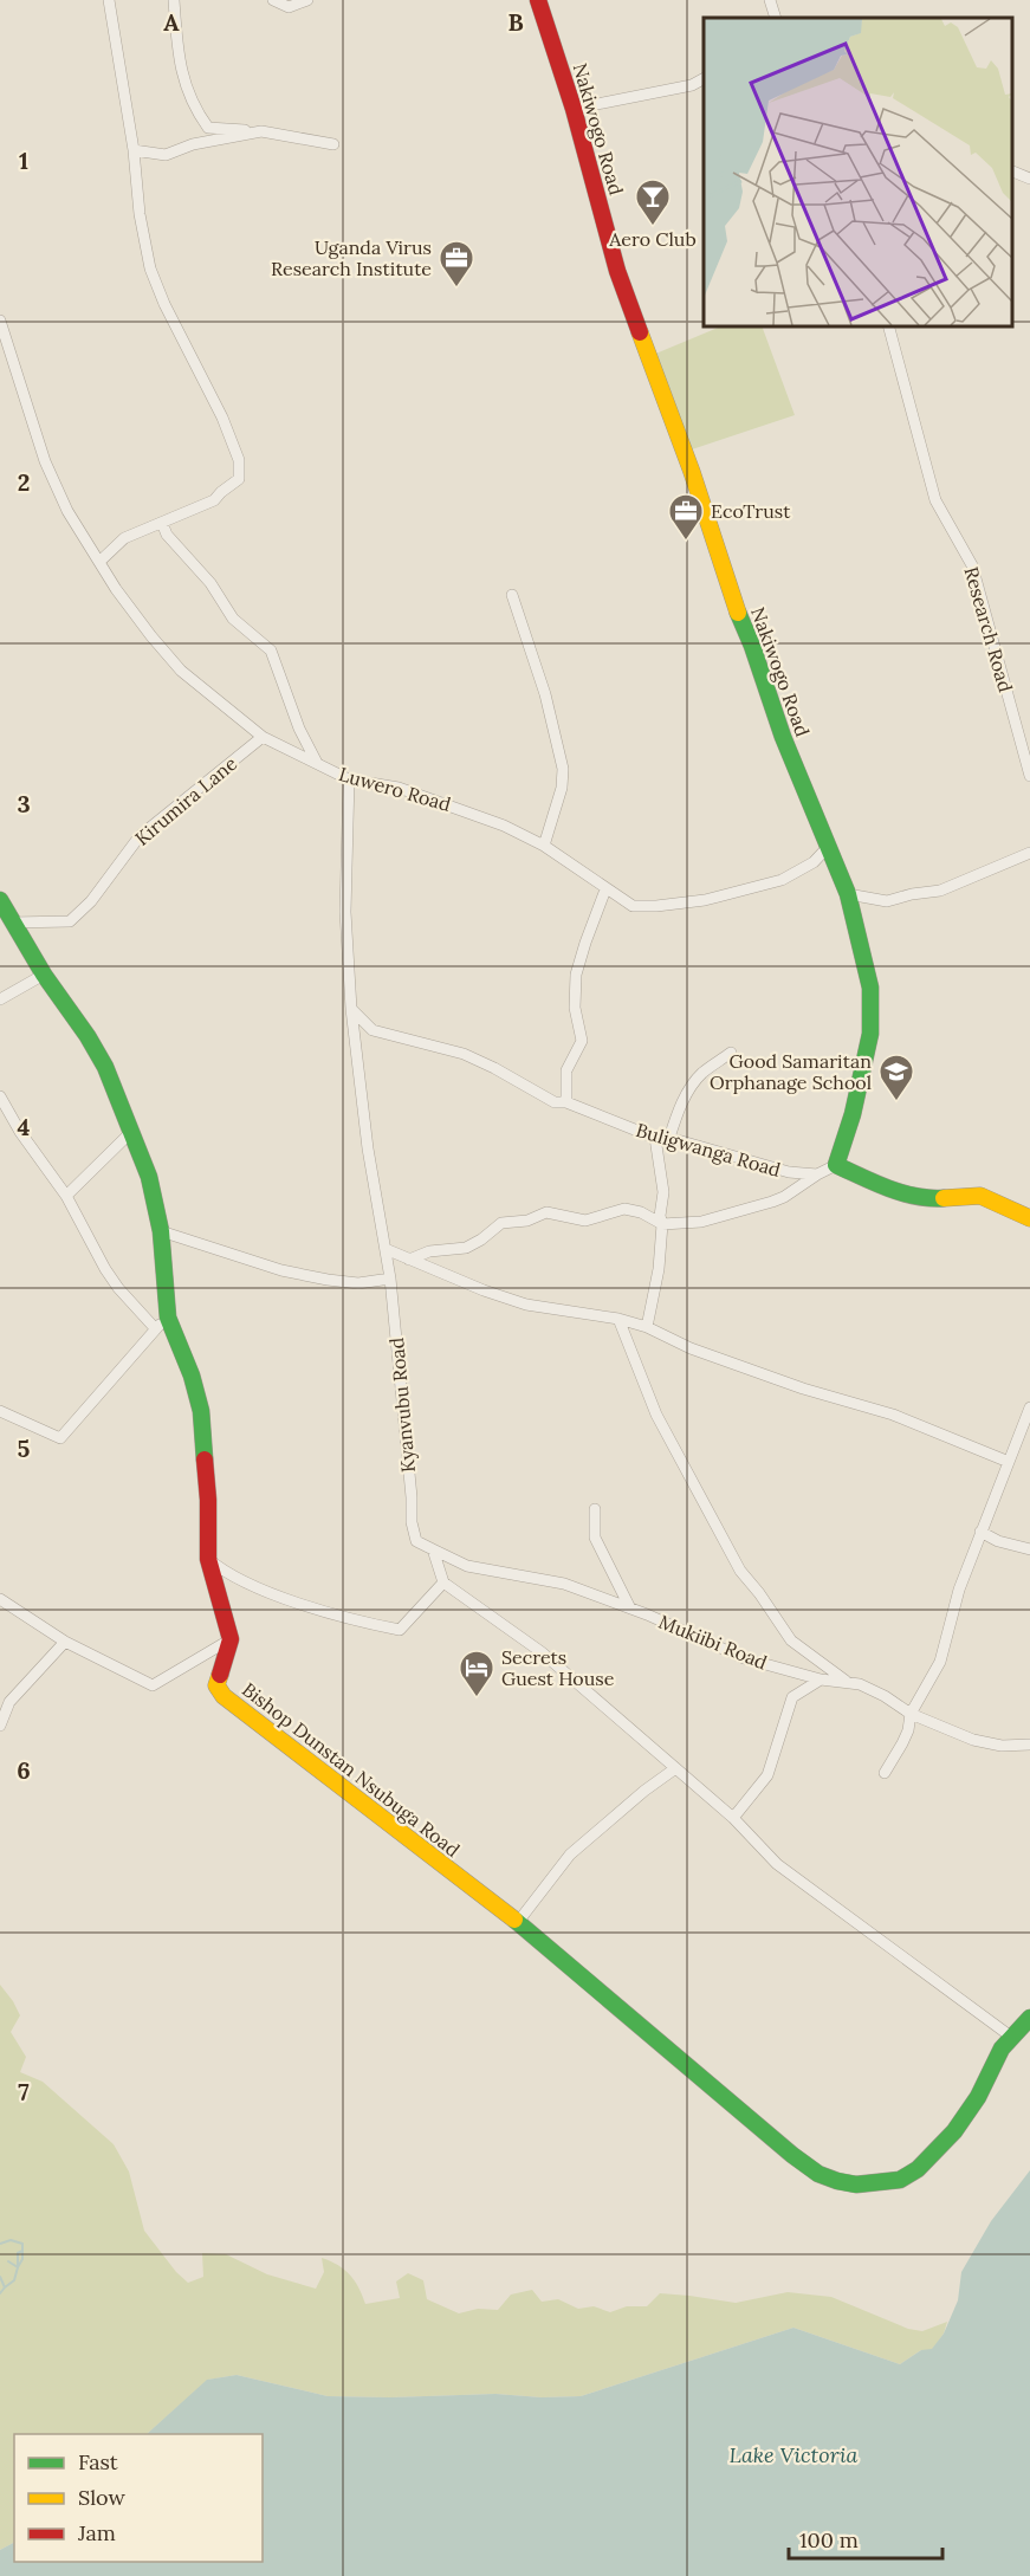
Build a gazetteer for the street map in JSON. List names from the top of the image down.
{
  "streets": {
    "street": [
      "Nakiwogo Road",
      "Research Road",
      "Luwero Road",
      "Kirumira Lane",
      "Buligwanga Road",
      "Kyanvubu Road",
      "Mukiibi Road",
      "Bishop Dunstan Nsubuga Road"
    ]
  },
  "crossings": [
    ["Nakiwogo Road", "Luwero Road"],
    ["Luwero Road", "Kirumira Lane"],
    ["Luwero Road", "Kyanvubu Road"],
    ["Buligwanga Road", "Kyanvubu Road"],
    ["Kyanvubu Road", "Mukiibi Road"]
  ],
  "water": ["Lake Victoria"],
  "places": {
    "bar": ["Aero Club"],
    "office": ["Uganda Virus Research Institute", "EcoTrust"],
    "school or university": ["Good Samaritan Orphanage School"],
    "hotel": ["Secrets Guest House"]
  },
  "legend": ["Fast", "Slow", "Jam"],
  "scale_bar": "100 m",
  "grid": {
    "columns": ["A", "B"],
    "rows": [
      "1",
      "2",
      "3",
      "4",
      "5",
      "6",
      "7"
    ]
  }
}
